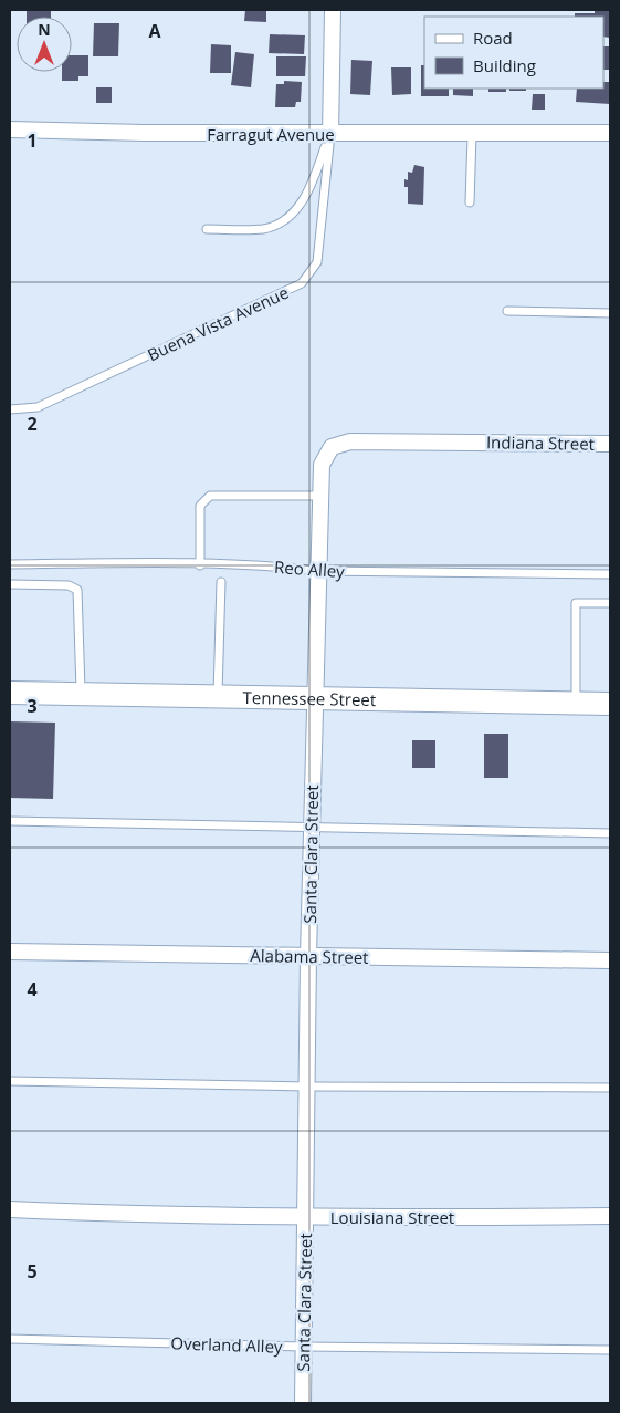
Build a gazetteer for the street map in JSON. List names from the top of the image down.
{
  "streets": {
    "main road": ["Tennessee Street"],
    "street": [
      "Farragut Avenue",
      "Indiana Street",
      "Santa Clara Street",
      "Alabama Street",
      "Louisiana Street"
    ],
    "lane": ["Buena Vista Avenue", "Reo Alley", "Overland Alley"]
  },
  "crossings": [
    ["Farragut Avenue", "Buena Vista Avenue"],
    ["Indiana Street", "Santa Clara Street"],
    ["Reo Alley", "Santa Clara Street"],
    ["Tennessee Street", "Santa Clara Street"],
    ["Santa Clara Street", "Alabama Street"],
    ["Santa Clara Street", "Louisiana Street"],
    ["Santa Clara Street", "Overland Alley"]
  ],
  "legend": ["Road", "Building"],
  "north": "top",
  "grid": {
    "columns": ["A"],
    "rows": [
      "1",
      "2",
      "3",
      "4",
      "5"
    ]
  }
}
